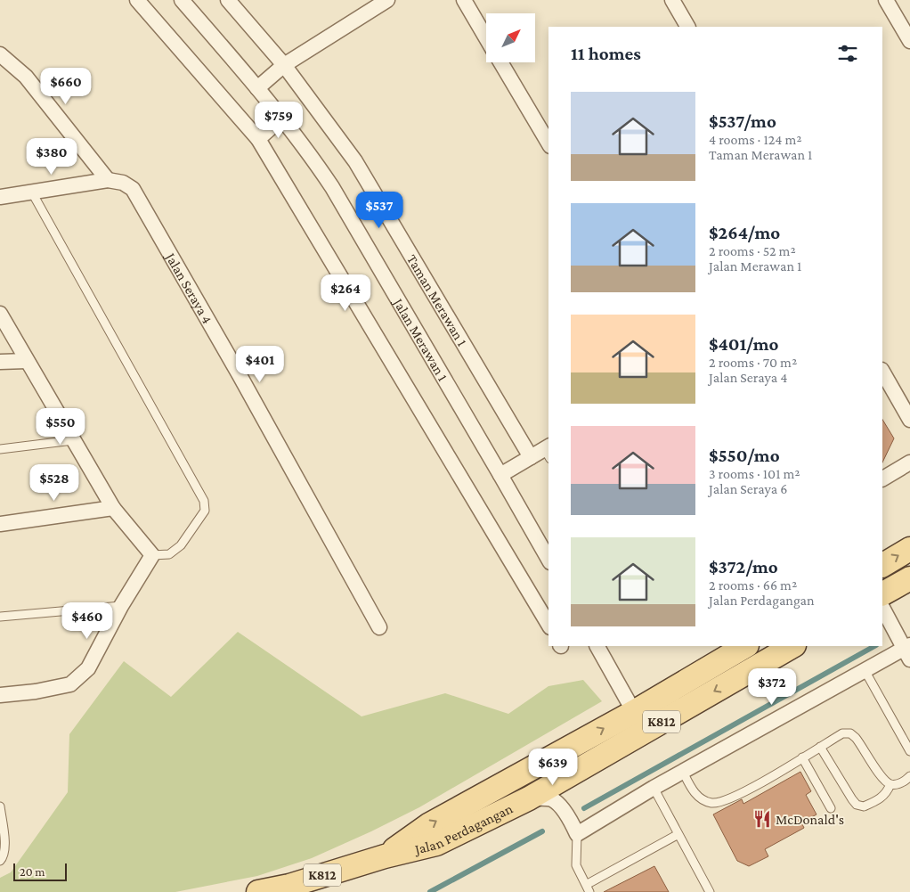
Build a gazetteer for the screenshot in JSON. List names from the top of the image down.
{
  "streets": {
    "main road": ["K812", "Jalan Perdagangan"],
    "street": ["Jalan Seraya 4", "Taman Merawan 1", "Jalan Merawan 1"]
  },
  "places": {
    "restaurant": ["McDonald's"]
  },
  "scale_bar": "20 m",
  "north": "top right",
  "page": {
    "heading": "11 homes",
    "price": [
      "$660",
      "$759",
      "$380",
      "$537",
      "$264",
      "$401",
      "$550",
      "$528",
      "$460",
      "$372",
      "$639"
    ],
    "list": [
      {
        "name": "$537/mo",
        "note": "4 rooms · 124 m² · Taman Merawan 1"
      },
      {
        "name": "$264/mo",
        "note": "2 rooms · 52 m² · Jalan Merawan 1"
      },
      {
        "name": "$401/mo",
        "note": "2 rooms · 70 m² · Jalan Seraya 4"
      },
      {
        "name": "$550/mo",
        "note": "3 rooms · 101 m² · Jalan Seraya 6"
      },
      {
        "name": "$372/mo",
        "note": "2 rooms · 66 m² · Jalan Perdagangan"
      }
    ],
    "scale": "20 m"
  }
}
